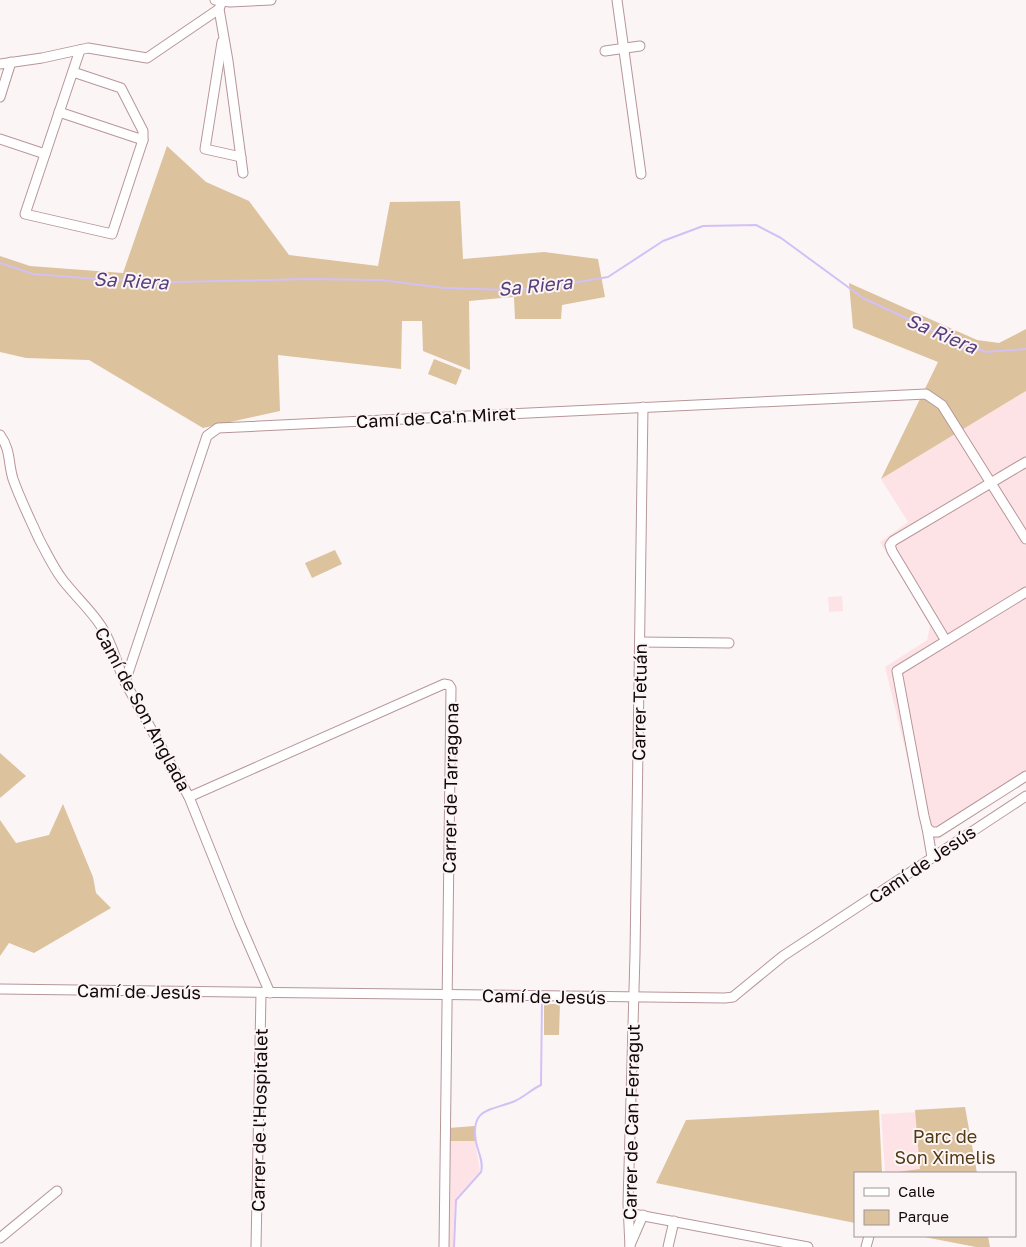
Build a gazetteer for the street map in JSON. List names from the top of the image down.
{
  "streets": {
    "street": [
      "Camí de Ca'n Miret",
      "Carrer Tetuán",
      "Camí de Son Anglada",
      "Carrer de Tarragona",
      "Camí de Jesús",
      "Carrer de l'Hospitalet",
      "Carrer de Can Ferragut"
    ]
  },
  "crossings": [
    ["Camí de Ca'n Miret", "Carrer Tetuán"],
    ["Camí de Ca'n Miret", "Camí de Son Anglada"],
    ["Carrer Tetuán", "Camí de Jesús"],
    ["Carrer Tetuán", "Carrer de Can Ferragut"],
    ["Camí de Son Anglada", "Carrer de Tarragona"],
    ["Camí de Son Anglada", "Camí de Jesús"],
    ["Camí de Son Anglada", "Carrer de l'Hospitalet"],
    ["Carrer de Tarragona", "Camí de Jesús"],
    ["Camí de Jesús", "Carrer de l'Hospitalet"],
    ["Camí de Jesús", "Carrer de Can Ferragut"]
  ],
  "water": ["Sa Riera"],
  "parks": ["Parc de Son Ximelis"],
  "legend": ["Calle", "Parque"]
}
